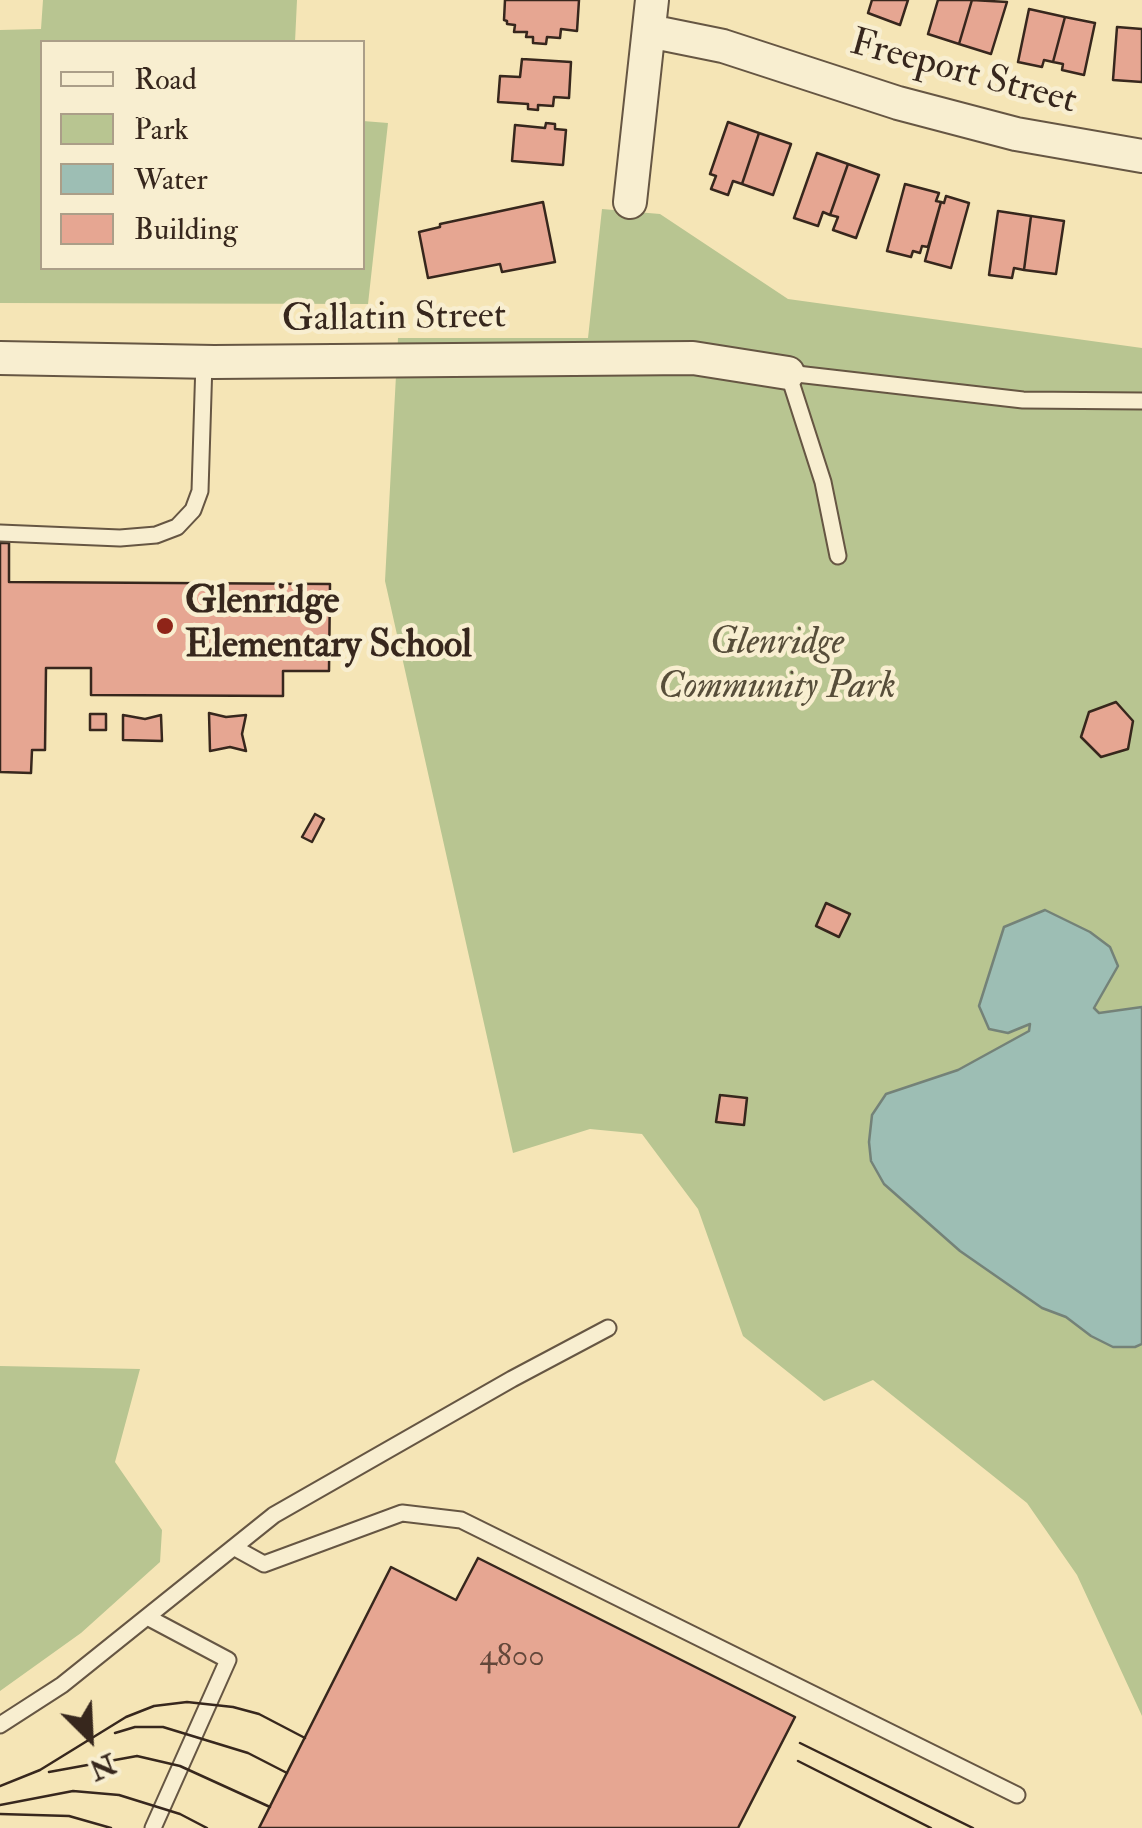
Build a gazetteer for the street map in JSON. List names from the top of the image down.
{
  "streets": {
    "street": ["Freeport Street", "Gallatin Street"]
  },
  "parks": ["Glenridge Community Park"],
  "places": ["Glenridge Elementary School"],
  "house_numbers": ["4800"],
  "legend": [
    "Road",
    "Park",
    "Water",
    "Building"
  ],
  "north": "bottom right"
}
